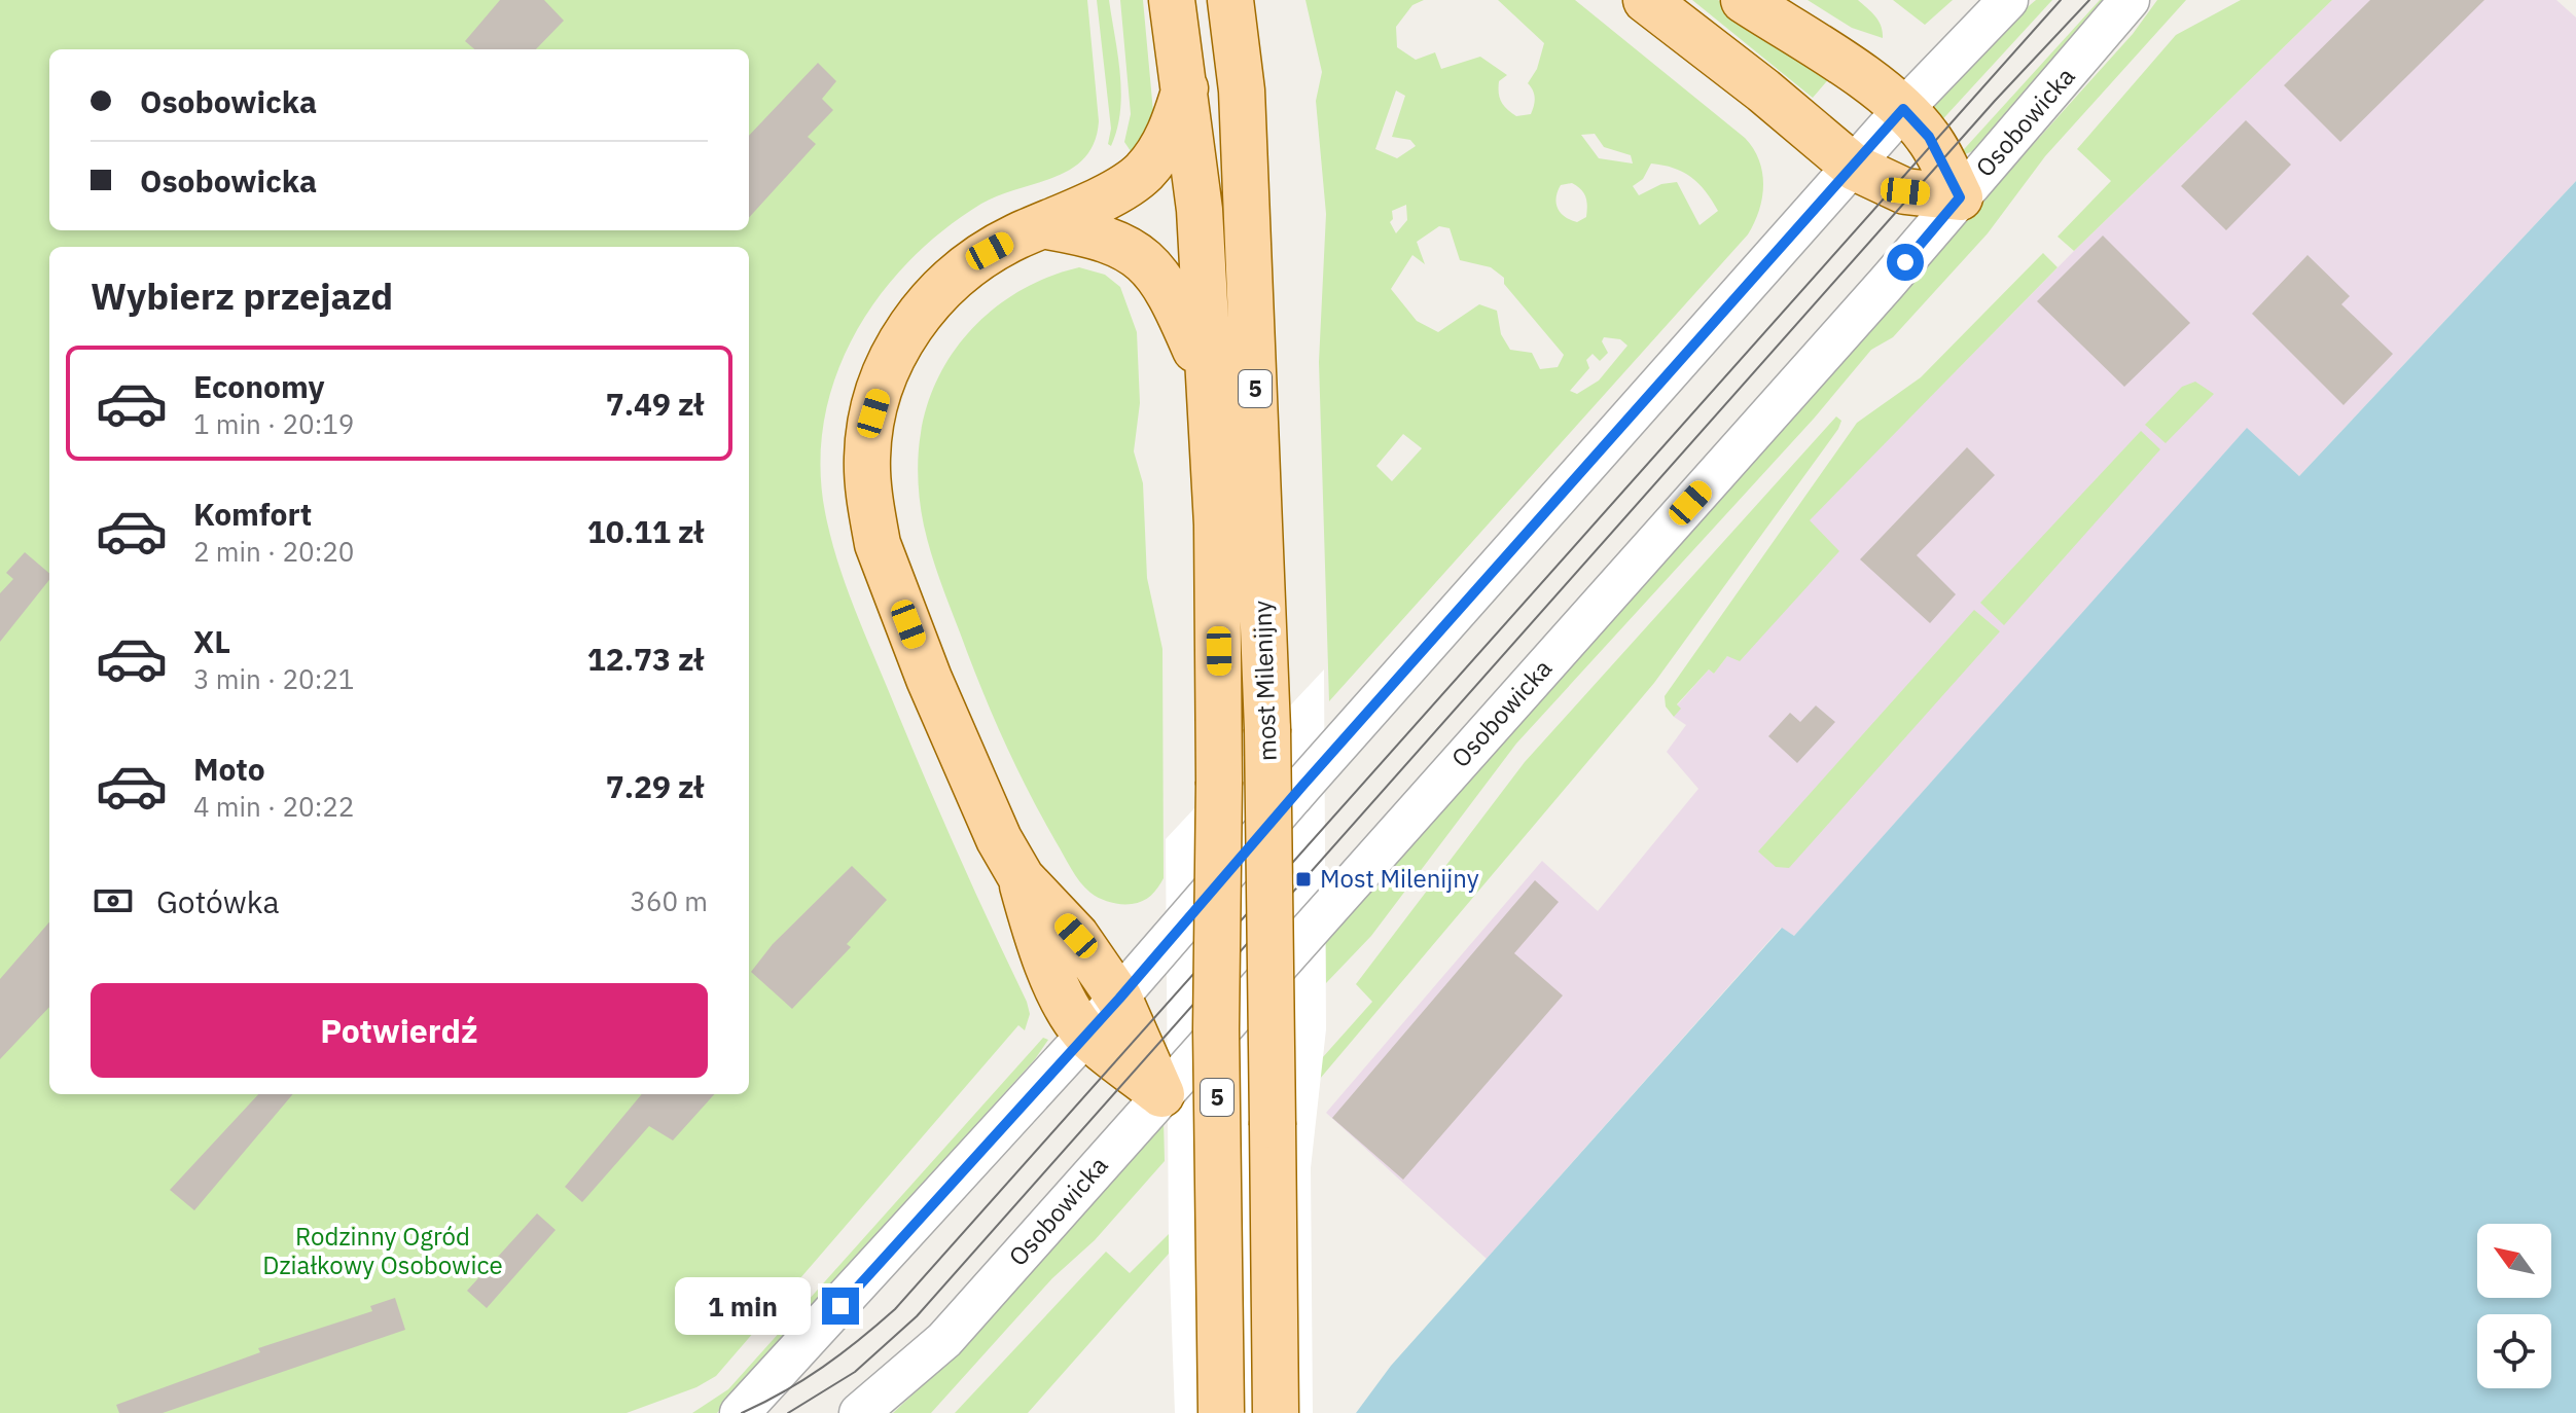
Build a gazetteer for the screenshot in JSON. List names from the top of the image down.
{
  "streets": {
    "main road": ["5", "most Milenijny"],
    "street": ["Osobowicka"]
  },
  "crossings": [
    ["5", "most Milenijny"]
  ],
  "parks": ["Rodzinny Ogród Działkowy Osobowice"],
  "places": {
    "transit": ["Most Milenijny"]
  },
  "north": "top left",
  "page": {
    "banner": ["Osobowicka", "Osobowicka"],
    "heading": "Wybierz przejazd",
    "list": [
      {
        "name": "Economy",
        "note": "1 min · 20:19",
        "value": "7.49 zł"
      },
      {
        "name": "Komfort",
        "note": "2 min · 20:20",
        "value": "10.11 zł"
      },
      {
        "name": "XL",
        "note": "3 min · 20:21",
        "value": "12.73 zł"
      },
      {
        "name": "Moto",
        "note": "4 min · 20:22",
        "value": "7.29 zł"
      }
    ],
    "pay": ["Gotówka", "360 m"],
    "buttons": "Potwierdź",
    "bubble": "1 min"
  }
}
